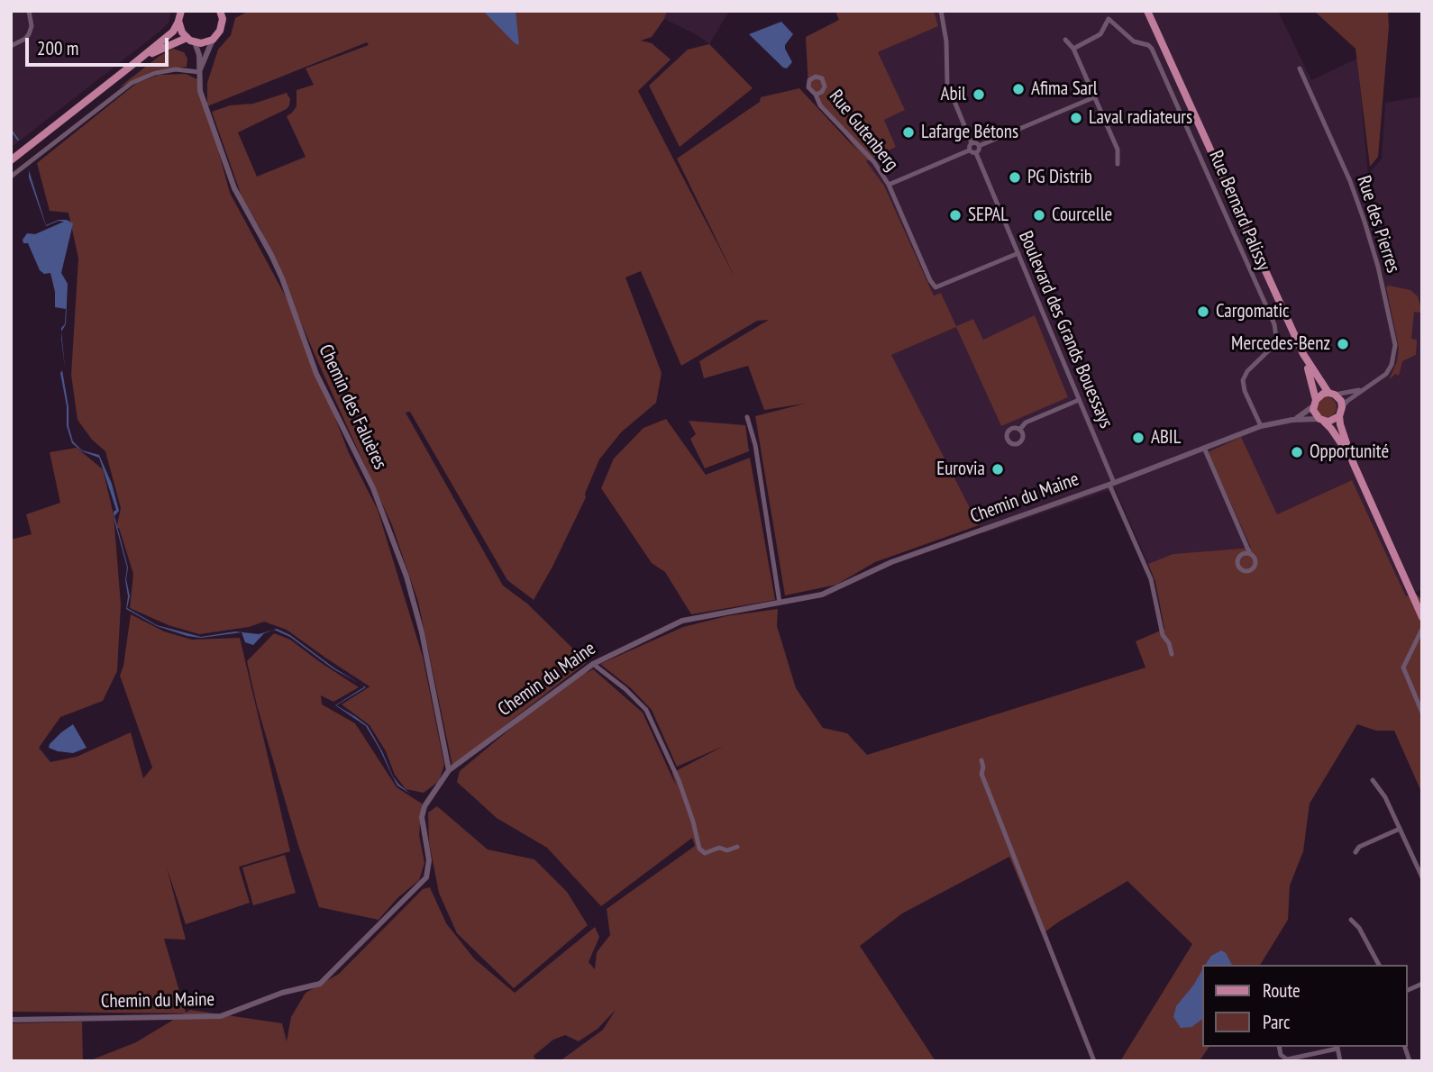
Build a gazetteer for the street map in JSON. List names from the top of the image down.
{
  "streets": {
    "street": [
      "Rue Gutenberg",
      "Rue Bernard Palissy",
      "Rue des Pierres",
      "Boulevard des Grands Bouessays",
      "Chemin des Faluères",
      "Chemin du Maine"
    ]
  },
  "crossings": [
    ["Rue Gutenberg", "Boulevard des Grands Bouessays"],
    ["Rue Bernard Palissy", "Chemin du Maine"],
    ["Rue des Pierres", "Chemin du Maine"],
    ["Boulevard des Grands Bouessays", "Chemin du Maine"],
    ["Chemin des Faluères", "Chemin du Maine"]
  ],
  "places": [
    "Afima Sarl",
    "Abil",
    "Laval radiateurs",
    "Lafarge Bétons",
    "PG Distrib",
    "SEPAL",
    "Courcelle",
    "Cargomatic",
    "Mercedes-Benz",
    "ABIL",
    "Opportunité",
    "Eurovia"
  ],
  "legend": ["Route", "Parc"],
  "scale_bar": "200 m"
}
